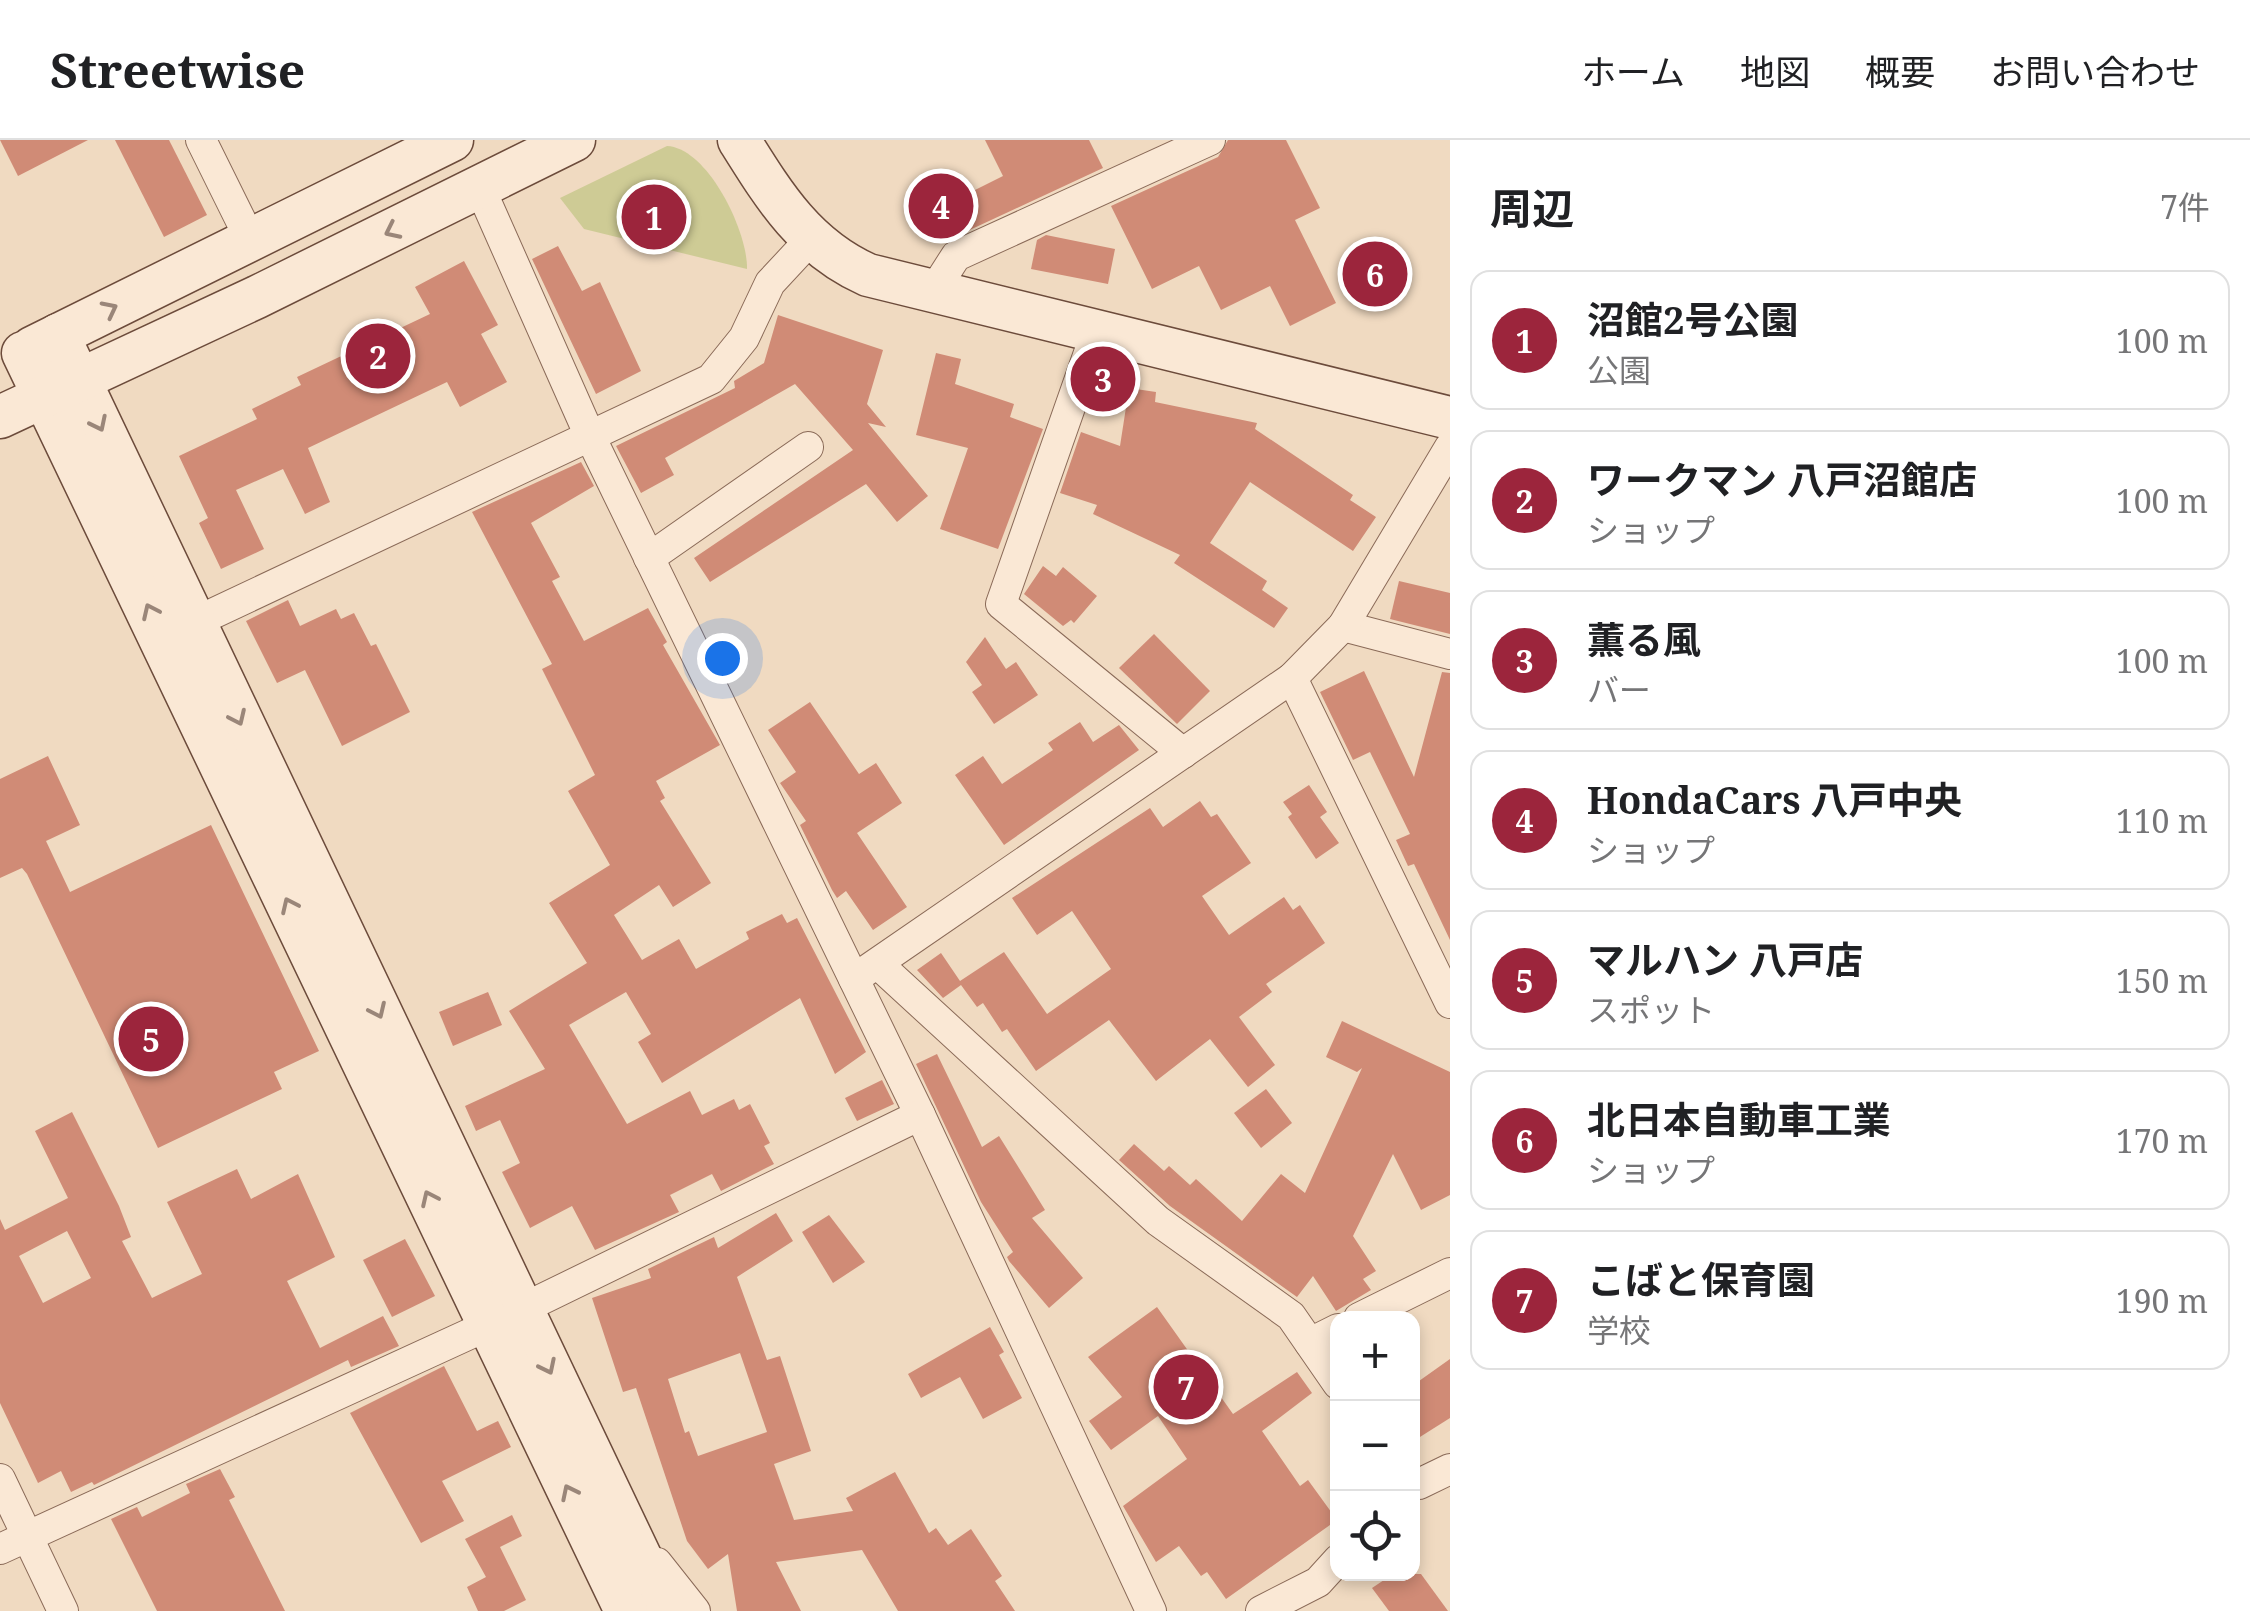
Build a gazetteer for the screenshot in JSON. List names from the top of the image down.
{
  "page": {
    "header": "Streetwise",
    "nav": [
      "ホーム",
      "地図",
      "概要",
      "お問い合わせ"
    ],
    "heading": ["周辺", "7件"],
    "pins": [
      "4",
      "1",
      "6",
      "2",
      "3",
      "5",
      "7"
    ],
    "list": [
      {
        "mark": "1",
        "name": "沼館2号公園",
        "note": "公園",
        "value": "100 m"
      },
      {
        "mark": "2",
        "name": "ワークマン 八戸沼館店",
        "note": "ショップ",
        "value": "100 m"
      },
      {
        "mark": "3",
        "name": "薫る風",
        "note": "バー",
        "value": "100 m"
      },
      {
        "mark": "4",
        "name": "HondaCars 八戸中央",
        "note": "ショップ",
        "value": "110 m"
      },
      {
        "mark": "5",
        "name": "マルハン 八戸店",
        "note": "スポット",
        "value": "150 m"
      },
      {
        "mark": "6",
        "name": "北日本自動車工業",
        "note": "ショップ",
        "value": "170 m"
      },
      {
        "mark": "7",
        "name": "こばと保育園",
        "note": "学校",
        "value": "190 m"
      }
    ],
    "map_buttons": ["+", "−"]
  }
}
